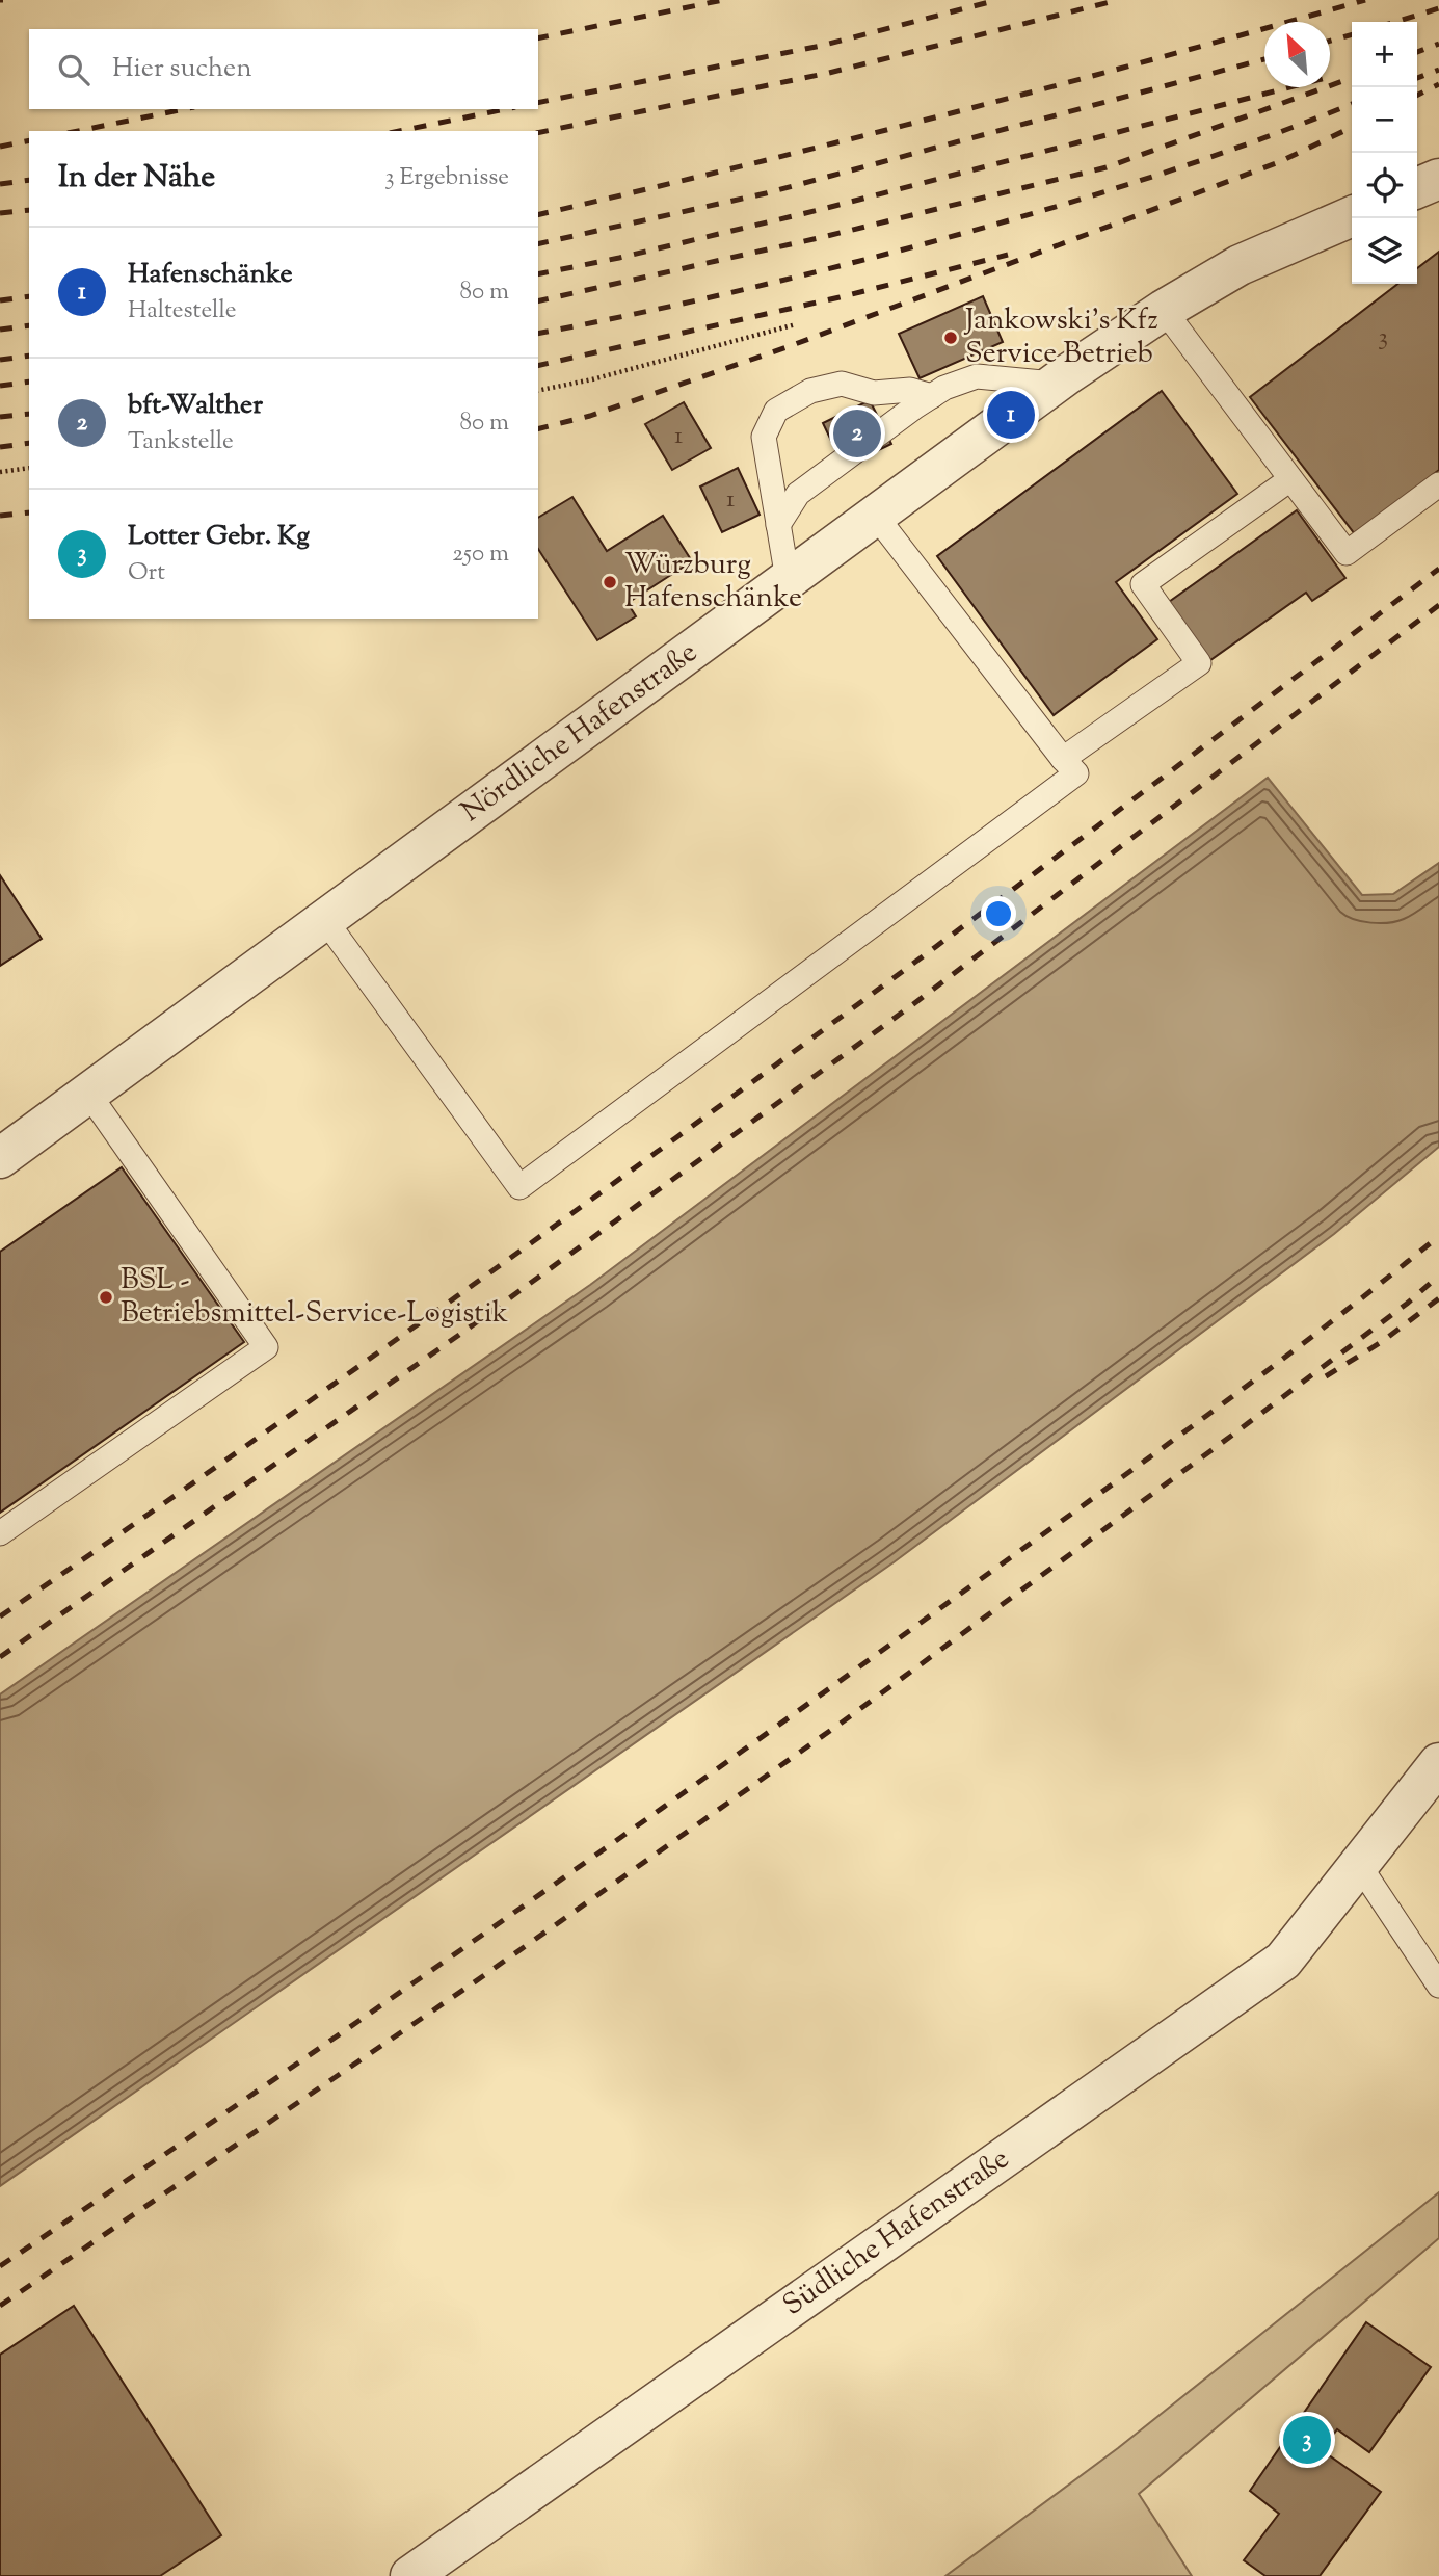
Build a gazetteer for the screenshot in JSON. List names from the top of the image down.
{
  "streets": {
    "street": ["Nördliche Hafenstraße", "Südliche Hafenstraße"]
  },
  "places": ["Jankowski's Kfz Service Betrieb", "Würzburg Hafenschänke", "BSL - Betriebsmittel-Service-Logistik"],
  "house_numbers": ["3", "1", "1"],
  "north": "top left",
  "page": {
    "map_buttons": ["+", "−"],
    "search": "Hier suchen",
    "heading": ["In der Nähe", "3 Ergebnisse"],
    "list": [
      {
        "mark": "1",
        "name": "Hafenschänke",
        "note": "Haltestelle",
        "value": "80 m"
      },
      {
        "mark": "2",
        "name": "bft-Walther",
        "note": "Tankstelle",
        "value": "80 m"
      },
      {
        "mark": "3",
        "name": "Lotter Gebr. Kg",
        "note": "Ort",
        "value": "250 m"
      }
    ],
    "pins": ["1", "2", "3"]
  }
}
